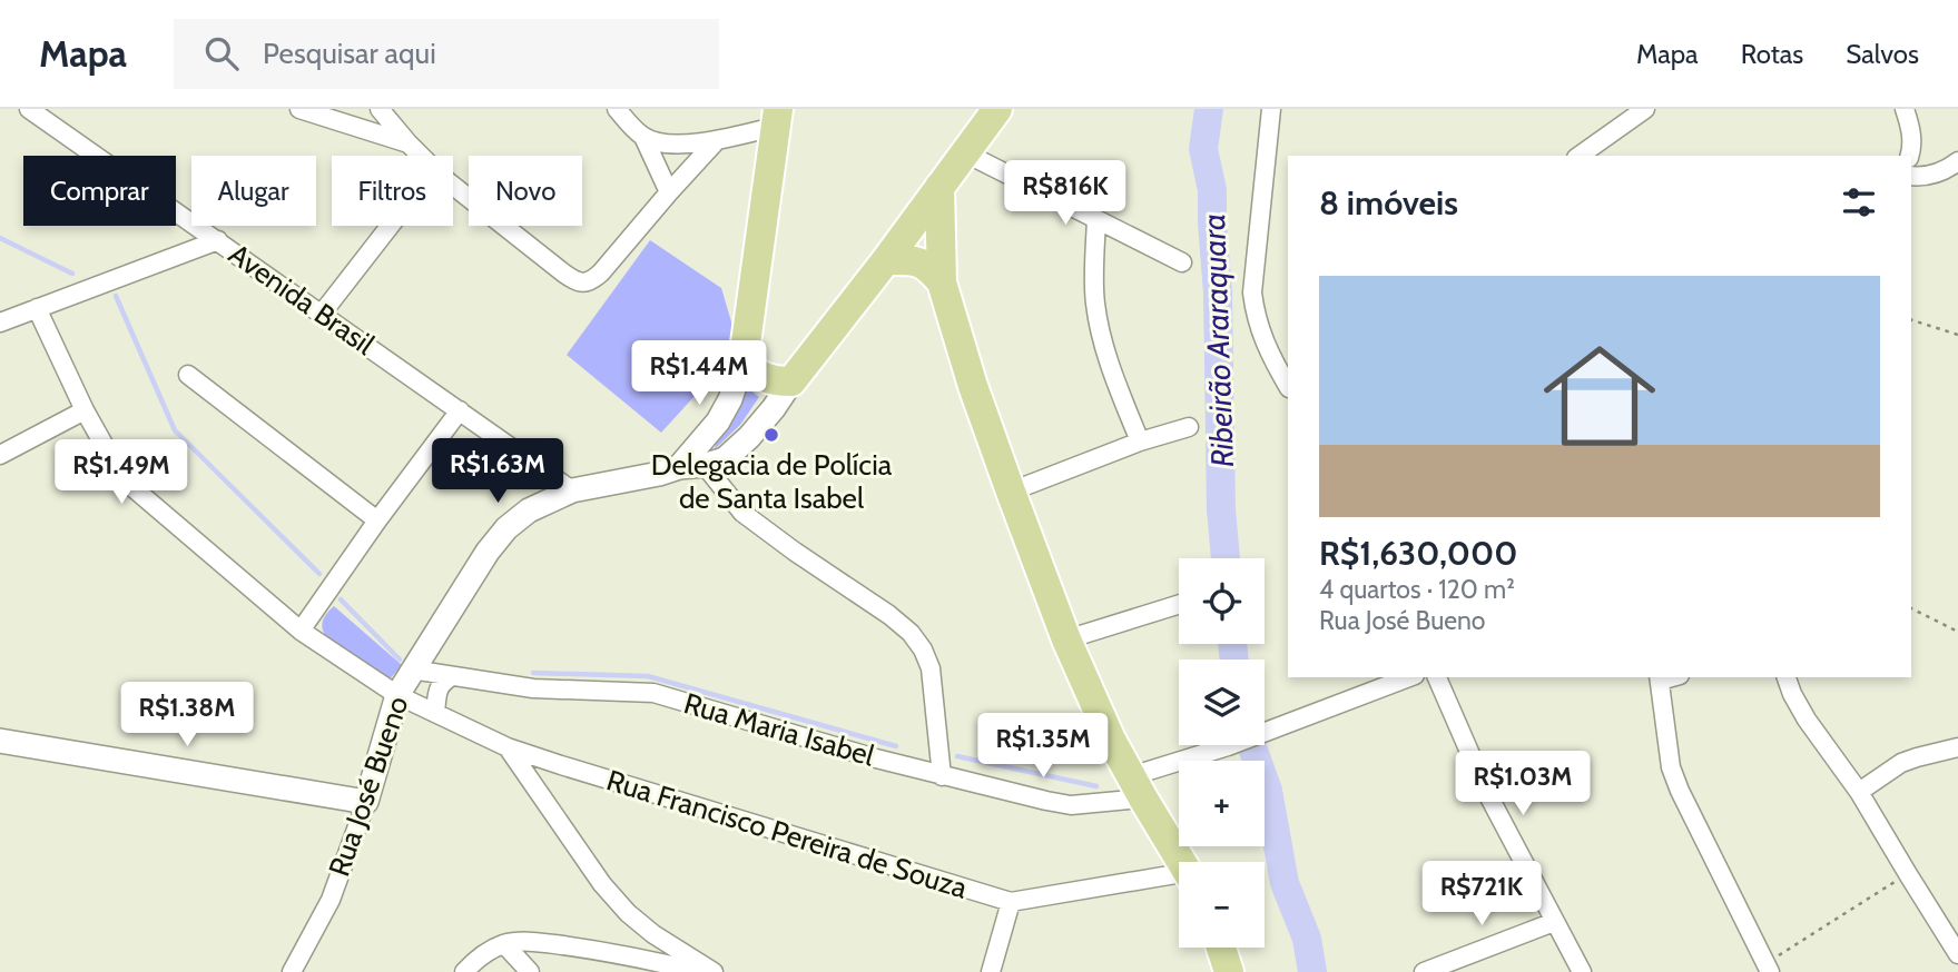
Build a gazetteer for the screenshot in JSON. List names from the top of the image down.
{
  "streets": {
    "street": [
      "Avenida Brasil",
      "Rua Maria Isabel",
      "Rua José Bueno",
      "Rua Francisco Pereira de Souza"
    ]
  },
  "crossings": [
    ["Avenida Brasil", "Rua José Bueno"],
    ["Rua Maria Isabel", "Rua José Bueno"],
    ["Rua José Bueno", "Rua Francisco Pereira de Souza"]
  ],
  "water": ["Ribeirão Araraquara"],
  "places": ["Delegacia de Polícia de Santa Isabel"],
  "page": {
    "header": "Mapa",
    "search": "Pesquisar aqui",
    "nav": ["Mapa", "Rotas", "Salvos"],
    "chip": [
      "Comprar",
      "Alugar",
      "Filtros",
      "Novo"
    ],
    "heading": "8 imóveis",
    "price": [
      "R$816K",
      "R$1.44M",
      "R$1.63M",
      "R$1.49M",
      "R$1.38M",
      "R$1.35M",
      "R$1.03M",
      "R$721K"
    ],
    "list": [
      {
        "name": "R$1,630,000",
        "note": "4 quartos · 120 m² · Rua José Bueno"
      }
    ],
    "map_buttons": ["+", "−"]
  }
}
